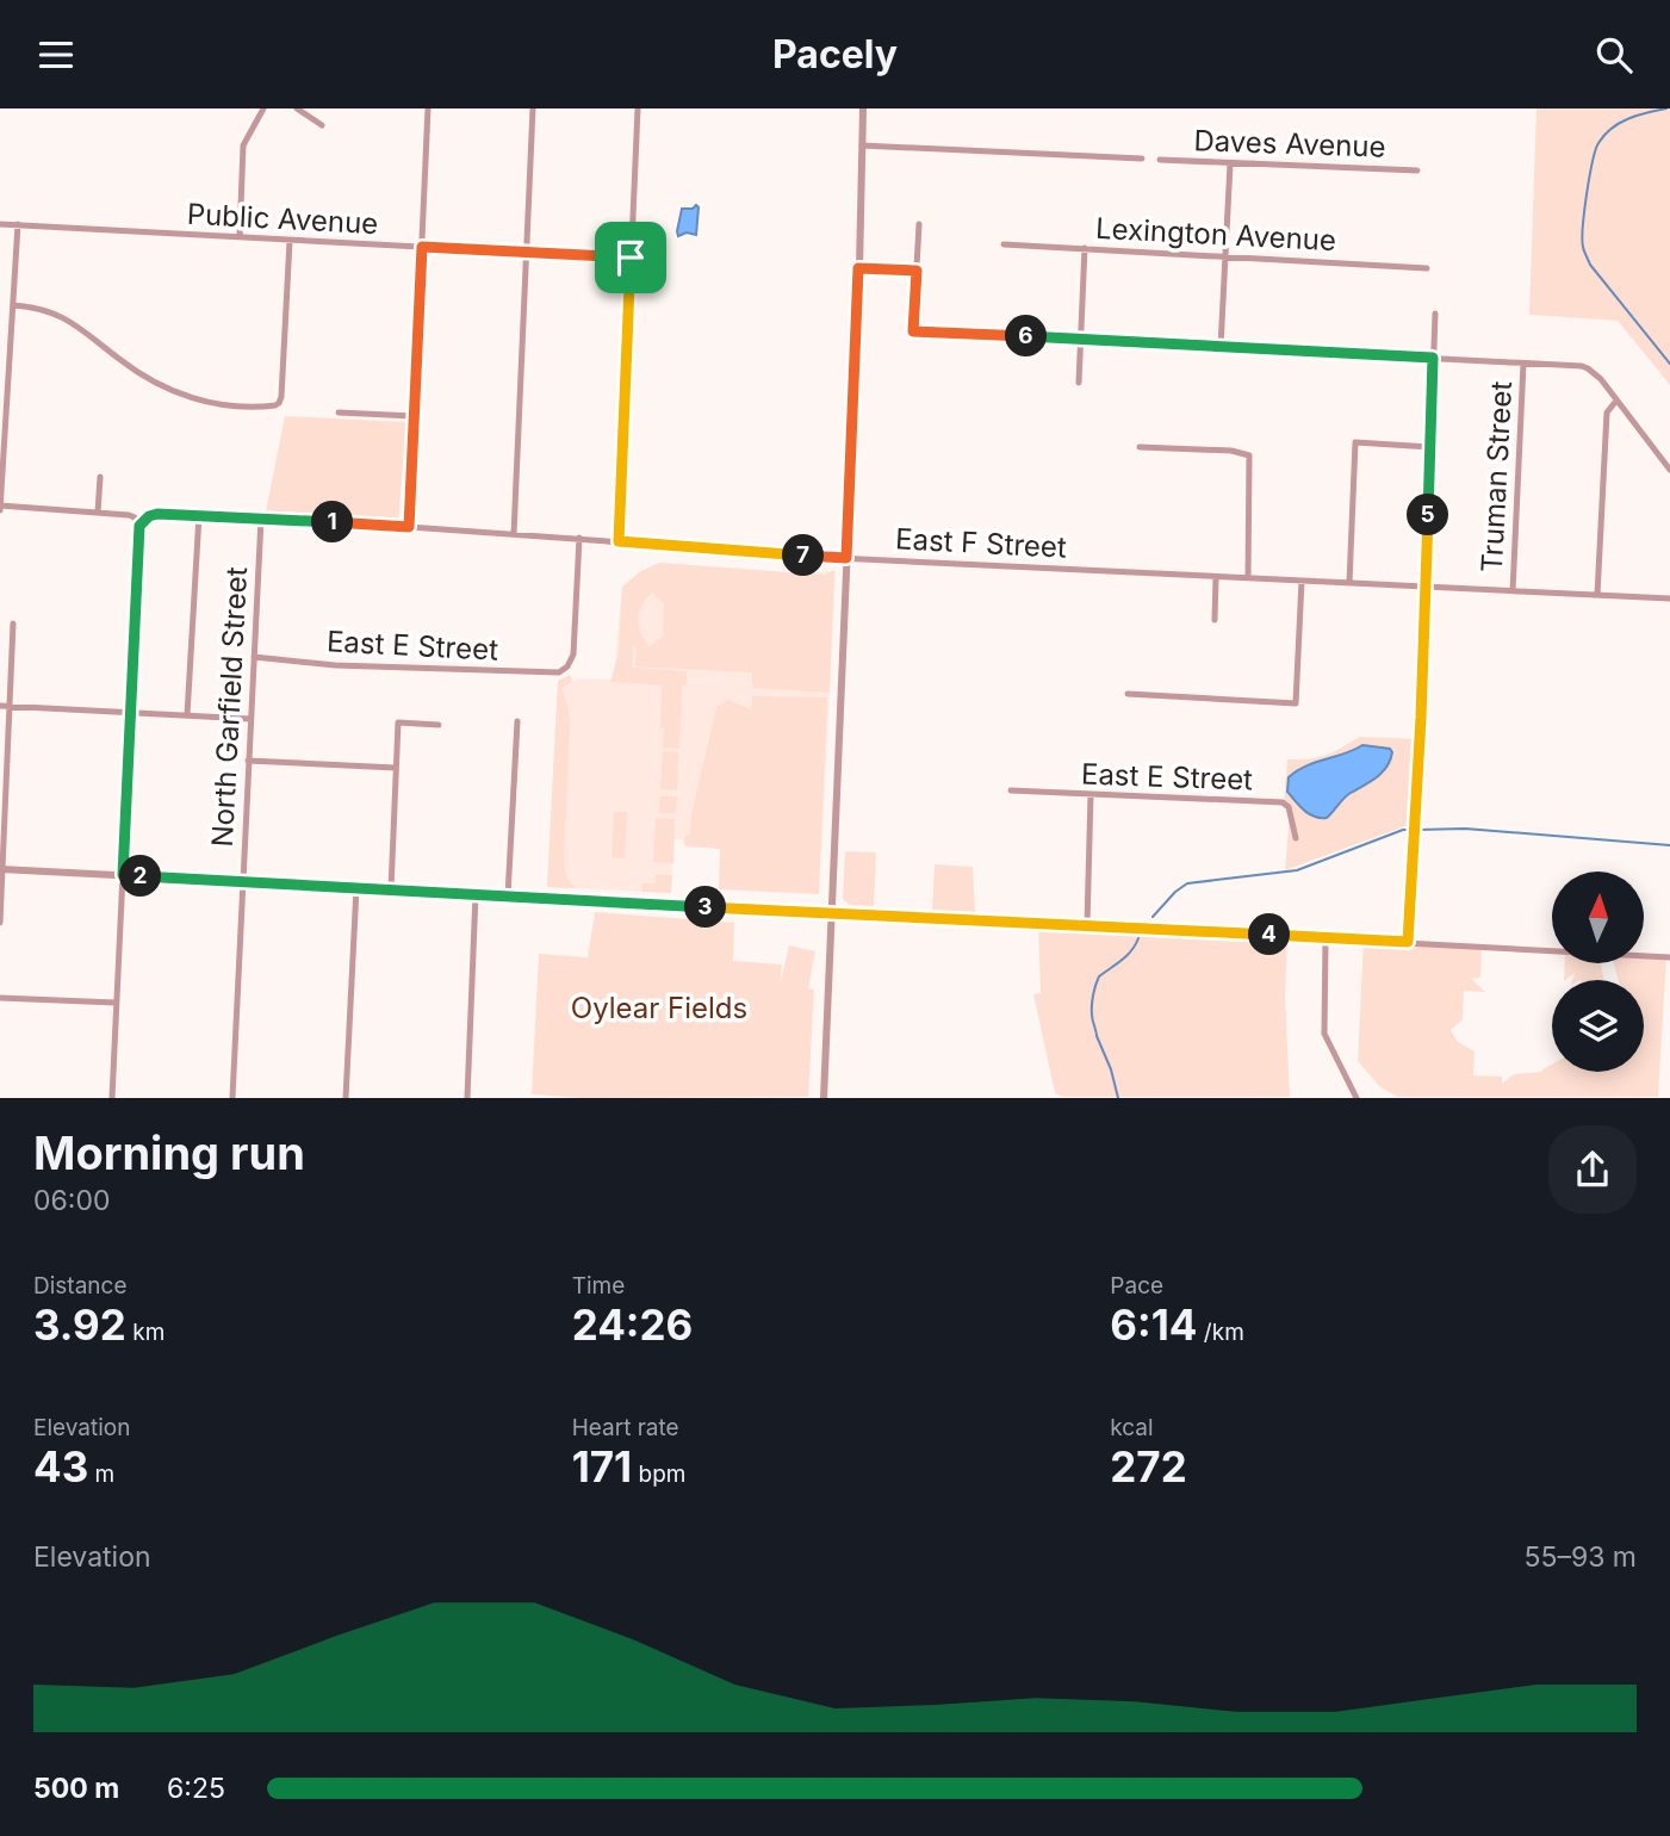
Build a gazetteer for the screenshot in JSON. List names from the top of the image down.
{
  "streets": {
    "street": [
      "Daves Avenue",
      "Public Avenue",
      "Lexington Avenue",
      "Truman Street",
      "East F Street",
      "East E Street",
      "North Garfield Street"
    ]
  },
  "crossings": [
    ["Truman Street", "East F Street"],
    ["East F Street", "East E Street"],
    ["East F Street", "North Garfield Street"],
    ["East E Street", "North Garfield Street"]
  ],
  "parks": ["Oylear Fields"],
  "north": "top",
  "page": {
    "header": "Pacely",
    "pins": [
      "6",
      "5",
      "1",
      "7",
      "2",
      "3",
      "4"
    ],
    "heading": ["Morning run", "06:00"],
    "stats": [
      ["Distance", "3.92 km"],
      ["Time", "24:26"],
      ["Pace", "6:14 /km"],
      ["Elevation", "43 m"],
      ["Heart rate", "171 bpm"],
      ["kcal", "272"]
    ],
    "chart": ["Elevation", "55–93 m"],
    "list": [
      {
        "name": "500 m",
        "note": "6:25"
      }
    ]
  }
}
